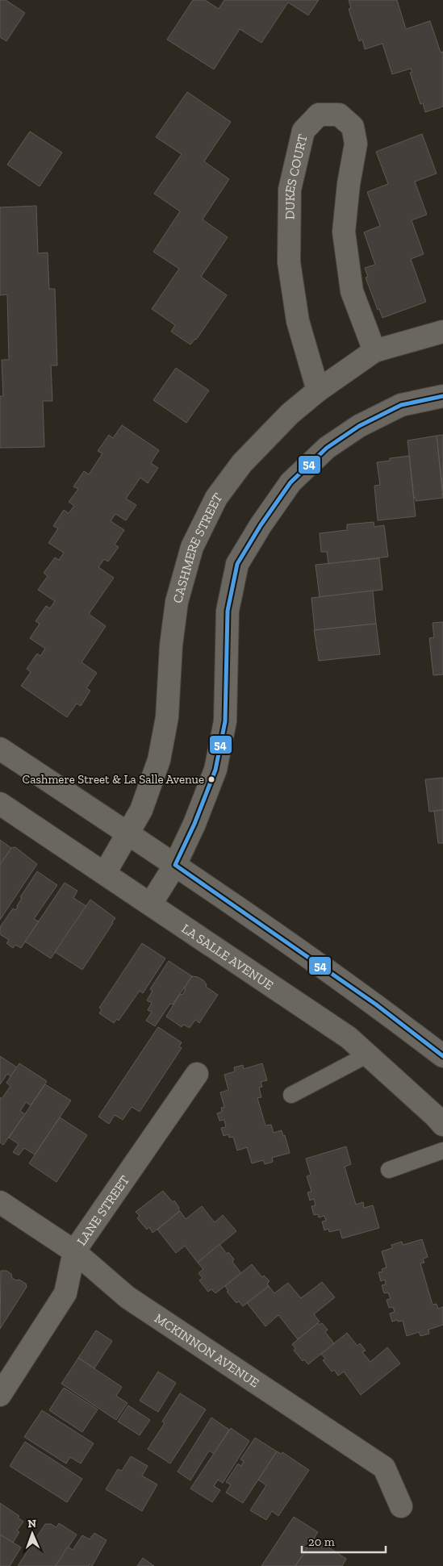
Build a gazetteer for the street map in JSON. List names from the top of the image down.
{
  "streets": {
    "street": [
      "DUKES COURT",
      "CASHMERE STREET",
      "LA SALLE AVENUE",
      "LANE STREET",
      "MCKINNON AVENUE"
    ]
  },
  "crossings": [
    ["DUKES COURT", "CASHMERE STREET"],
    ["CASHMERE STREET", "LA SALLE AVENUE"],
    ["LANE STREET", "MCKINNON AVENUE"]
  ],
  "places": ["Cashmere Street & La Salle Avenue"],
  "lines": ["transit line 54"],
  "scale_bar": "20 m",
  "north": "top"
}
